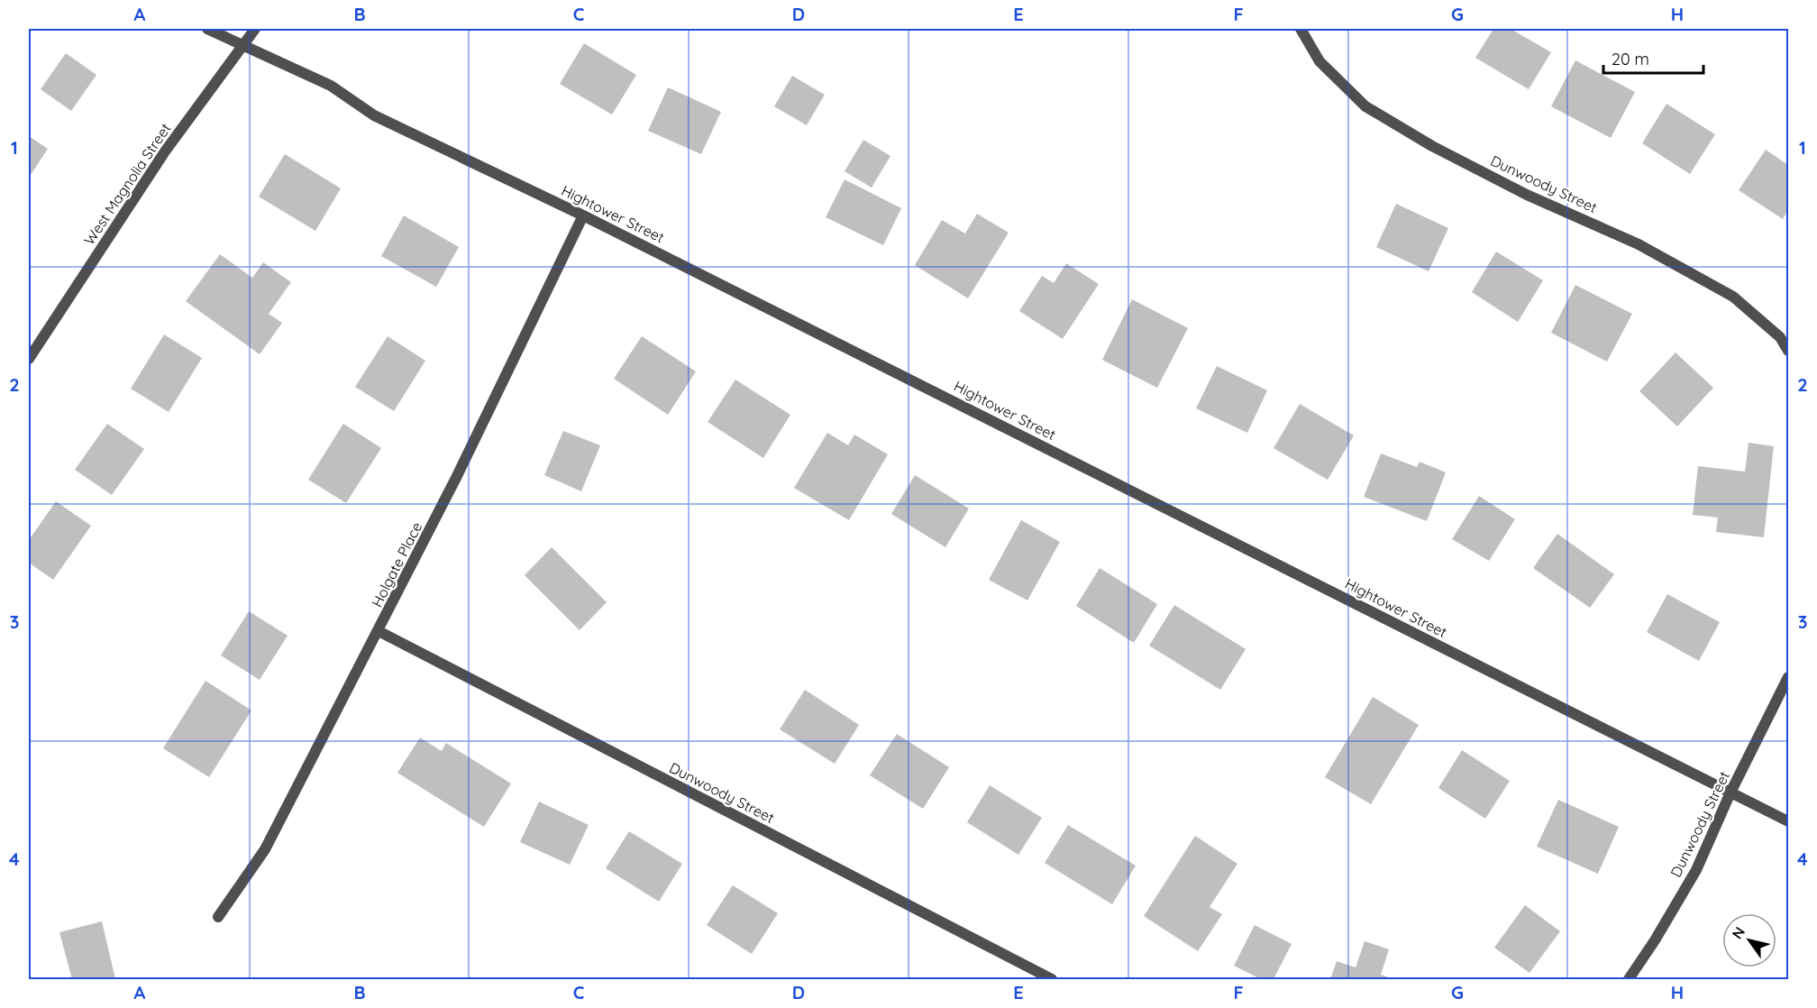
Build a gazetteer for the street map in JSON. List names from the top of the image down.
{
  "streets": {
    "street": [
      "West Magnolia Street",
      "Dunwoody Street",
      "Hightower Street",
      "Holgate Place"
    ]
  },
  "crossings": [
    ["West Magnolia Street", "Hightower Street"],
    ["Dunwoody Street", "Hightower Street"],
    ["Dunwoody Street", "Holgate Place"],
    ["Hightower Street", "Holgate Place"]
  ],
  "scale_bar": "20 m",
  "north": "top left",
  "grid": {
    "columns": [
      "A",
      "B",
      "C",
      "D",
      "E",
      "F",
      "G",
      "H"
    ],
    "rows": [
      "1",
      "2",
      "3",
      "4"
    ]
  }
}
